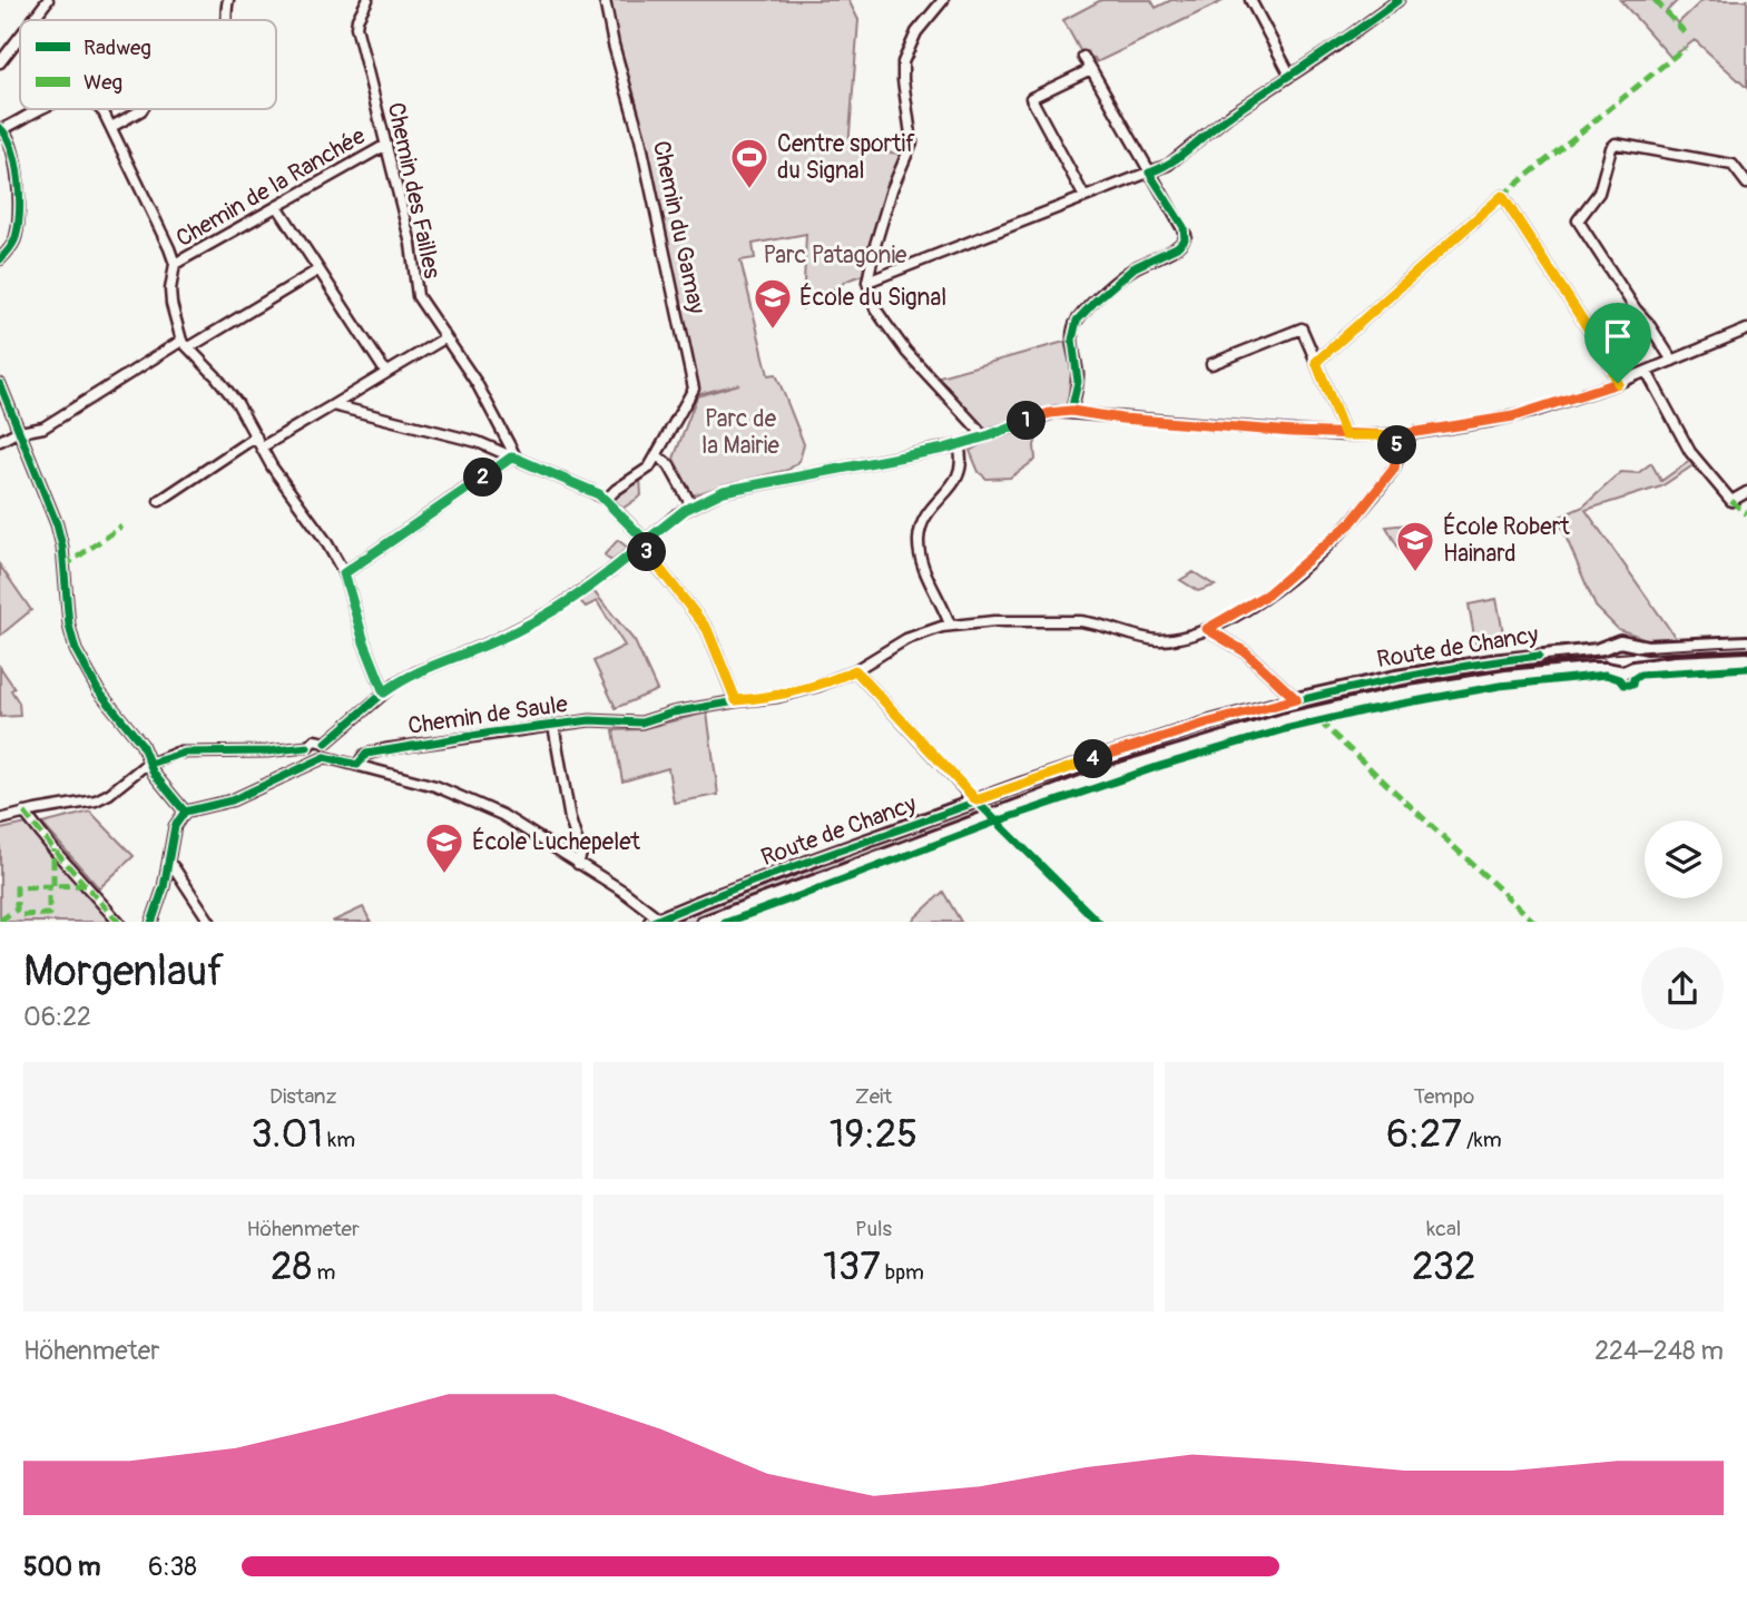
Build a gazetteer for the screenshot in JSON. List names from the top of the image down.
{
  "streets": {
    "main road": ["Route de Chancy"],
    "street": [
      "Chemin de la Ranchée",
      "Chemin des Failles",
      "Chemin du Gamay",
      "Chemin de Saule"
    ]
  },
  "crossings": [
    ["Chemin de la Ranchée", "Chemin des Failles"]
  ],
  "parks": ["Parc Patagonie", "Parc de la Mairie"],
  "places": {
    "sports": ["Centre sportif du Signal"],
    "school or university": ["École du Signal", "École Robert Hainard", "École Luchepelet"]
  },
  "legend": ["Radweg", "Weg"],
  "page": {
    "pins": [
      "1",
      "5",
      "2",
      "3",
      "4"
    ],
    "heading": ["Morgenlauf", "06:22"],
    "stats": [
      ["Distanz", "3.01 km"],
      ["Zeit", "19:25"],
      ["Tempo", "6:27 /km"],
      ["Höhenmeter", "28 m"],
      ["Puls", "137 bpm"],
      ["kcal", "232"]
    ],
    "chart": ["Höhenmeter", "224–248 m"],
    "list": [
      {
        "name": "500 m",
        "note": "6:38"
      }
    ]
  }
}
